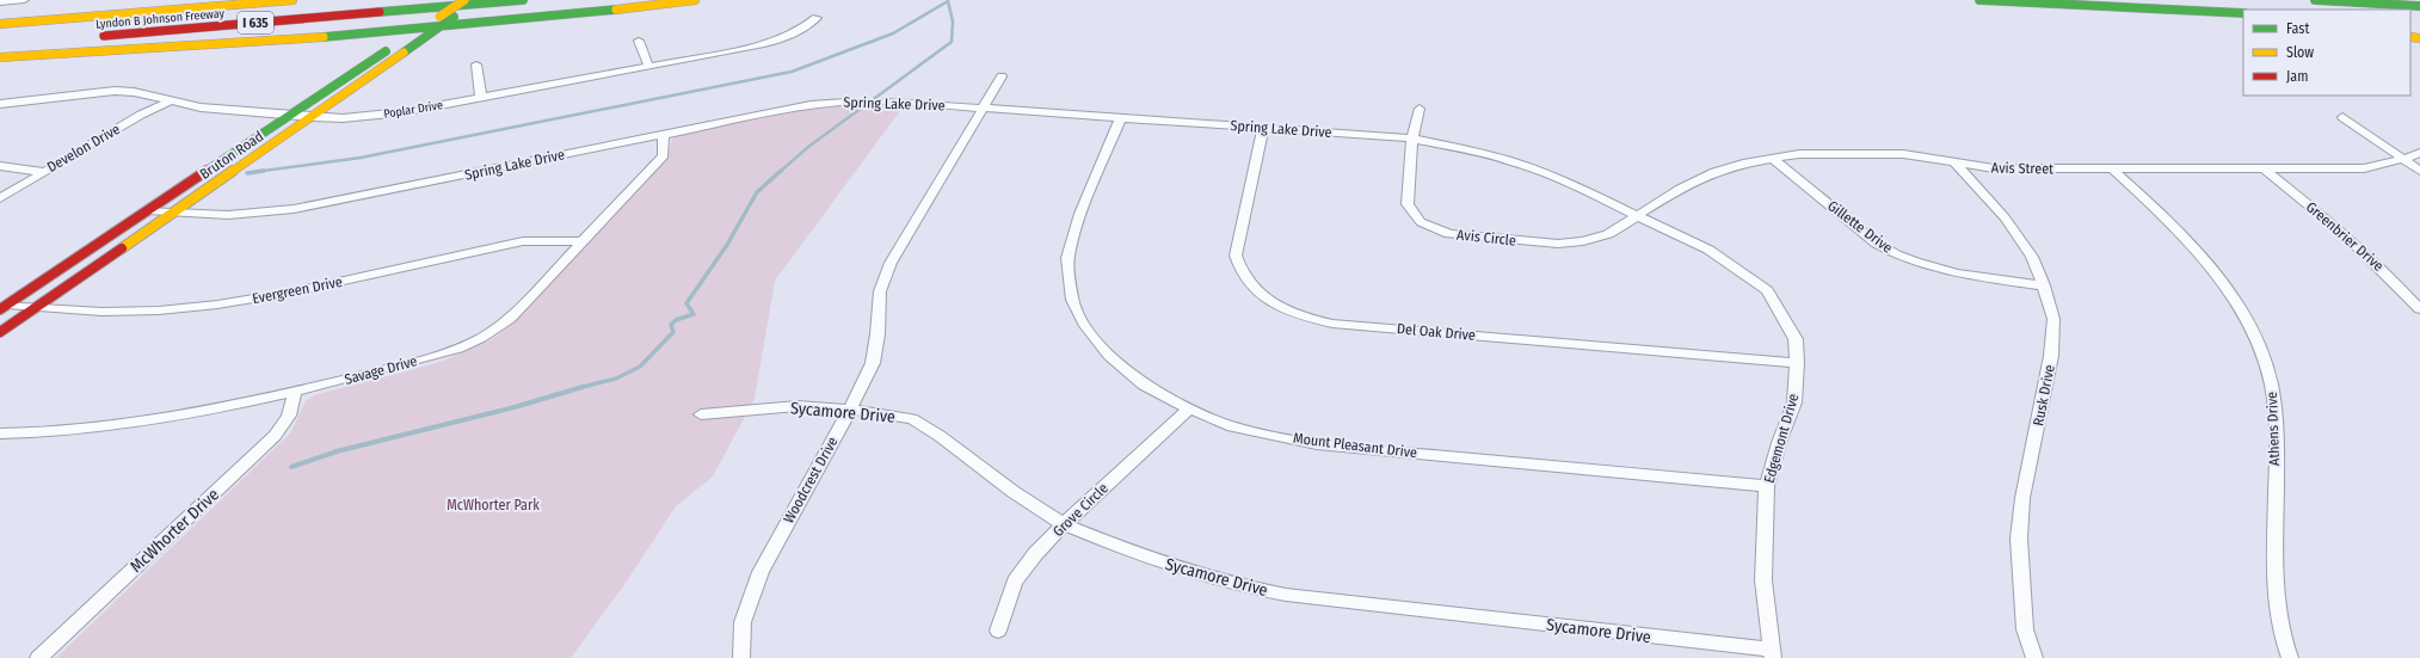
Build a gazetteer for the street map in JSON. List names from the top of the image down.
{
  "streets": {
    "main road": ["Lyndon B Johnson Freeway", "I 635", "Bruton Road"],
    "street": [
      "Spring Lake Drive",
      "Poplar Drive",
      "Develon Drive",
      "Avis Street",
      "Gillette Drive",
      "Greenbrier Drive",
      "Avis Circle",
      "Evergreen Drive",
      "Del Oak Drive",
      "Savage Drive",
      "Rusk Drive",
      "Sycamore Drive",
      "Athens Drive",
      "Edgemont Drive",
      "Mount Pleasant Drive",
      "Woodcrest Drive",
      "Grove Circle",
      "McWhorter Drive"
    ]
  },
  "crossings": [
    ["Spring Lake Drive", "Bruton Road"],
    ["Spring Lake Drive", "Avis Street"],
    ["Spring Lake Drive", "Avis Circle"],
    ["Spring Lake Drive", "Del Oak Drive"],
    ["Spring Lake Drive", "Savage Drive"],
    ["Spring Lake Drive", "Edgemont Drive"],
    ["Spring Lake Drive", "Mount Pleasant Drive"],
    ["Spring Lake Drive", "Woodcrest Drive"],
    ["Poplar Drive", "Develon Drive"],
    ["Poplar Drive", "Bruton Road"],
    ["Bruton Road", "Evergreen Drive"],
    ["Avis Street", "Gillette Drive"],
    ["Avis Street", "Greenbrier Drive"],
    ["Avis Street", "Avis Circle"],
    ["Avis Street", "Rusk Drive"],
    ["Avis Street", "Athens Drive"],
    ["Avis Street", "Edgemont Drive"],
    ["Gillette Drive", "Rusk Drive"],
    ["Avis Circle", "Edgemont Drive"],
    ["Evergreen Drive", "Savage Drive"],
    ["Del Oak Drive", "Edgemont Drive"],
    ["Savage Drive", "McWhorter Drive"],
    ["Sycamore Drive", "Edgemont Drive"],
    ["Sycamore Drive", "Woodcrest Drive"],
    ["Sycamore Drive", "Grove Circle"],
    ["Edgemont Drive", "Mount Pleasant Drive"],
    ["Mount Pleasant Drive", "Grove Circle"]
  ],
  "parks": ["McWhorter Park"],
  "legend": ["Fast", "Slow", "Jam"]
}
